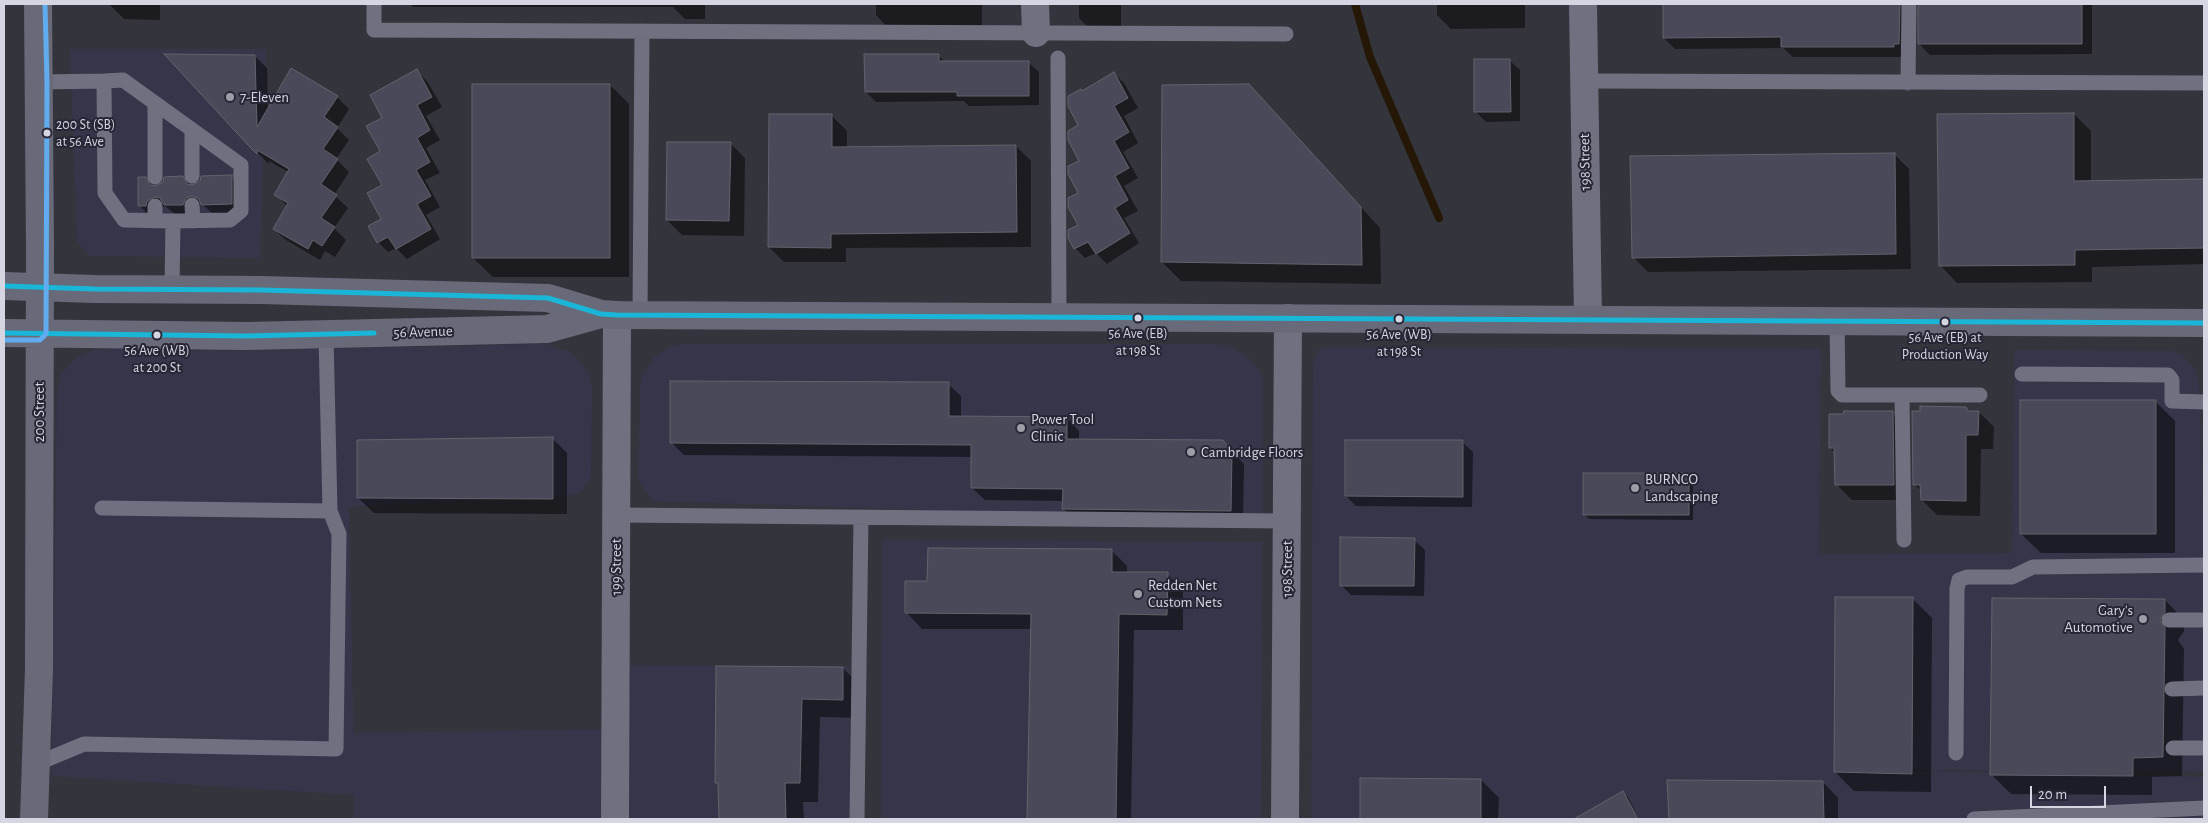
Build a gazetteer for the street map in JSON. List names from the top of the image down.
{
  "streets": {
    "main road": ["56 Avenue", "200 Street"],
    "street": ["198 Street", "199 Street"]
  },
  "crossings": [
    ["198 Street", "56 Avenue"],
    ["56 Avenue", "200 Street"],
    ["56 Avenue", "199 Street"]
  ],
  "places": [
    "7-Eleven",
    "200 St (SB) at 56 Ave",
    "56 Ave (EB) at 198 St",
    "56 Ave (WB) at 198 St",
    "56 Ave (EB) at Production Way",
    "56 Ave (WB) at 200 St",
    "Power Tool Clinic",
    "Cambridge Floors",
    "BURNCO Landscaping",
    "Redden Net Custom Nets",
    "Gary's Automotive"
  ],
  "scale_bar": "20 m"
}
